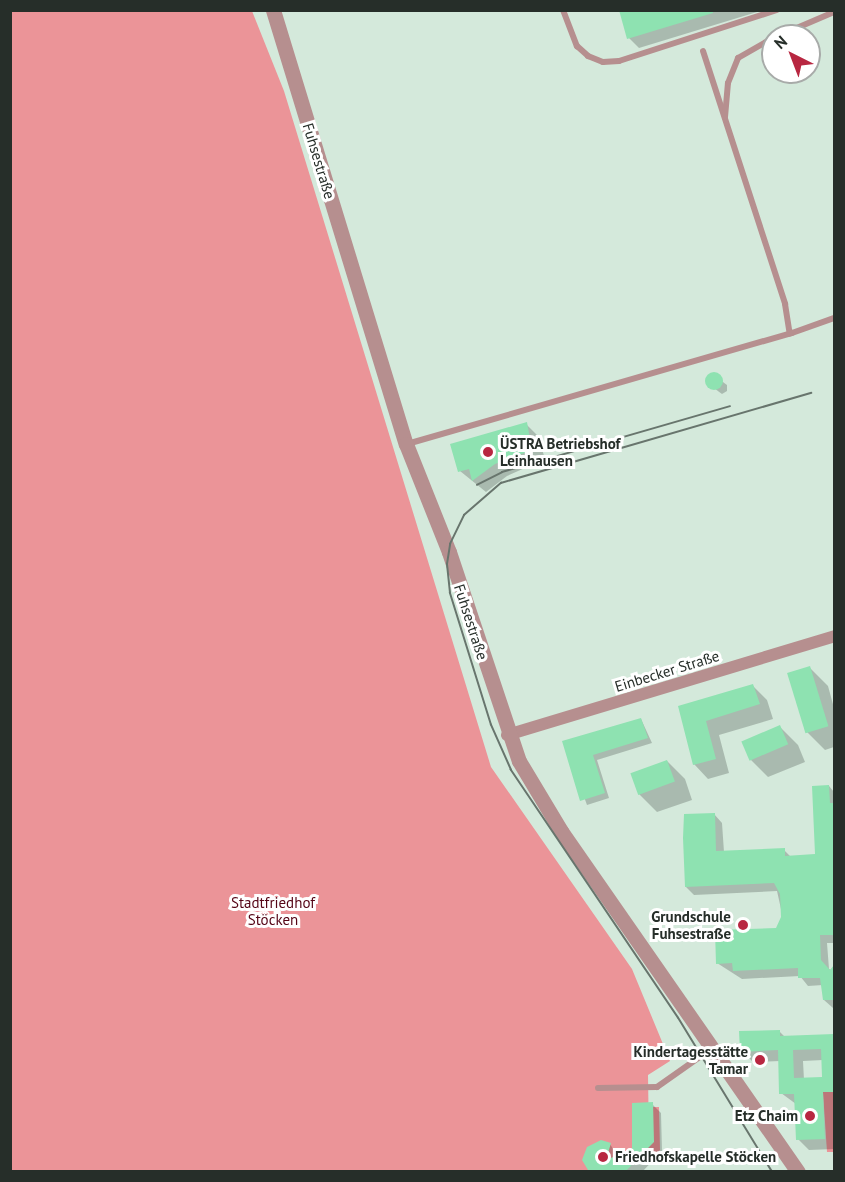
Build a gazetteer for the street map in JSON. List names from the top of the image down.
{
  "streets": {
    "street": ["Fuhsestraße", "Einbecker Straße"]
  },
  "crossings": [
    ["Fuhsestraße", "Einbecker Straße"]
  ],
  "parks": ["Stadtfriedhof Stöcken"],
  "places": [
    "ÜSTRA Betriebshof Leinhausen",
    "Grundschule Fuhsestraße",
    "Kindertagesstätte Tamar",
    "Etz Chaim",
    "Friedhofskapelle Stöcken"
  ],
  "north": "top left"
}
